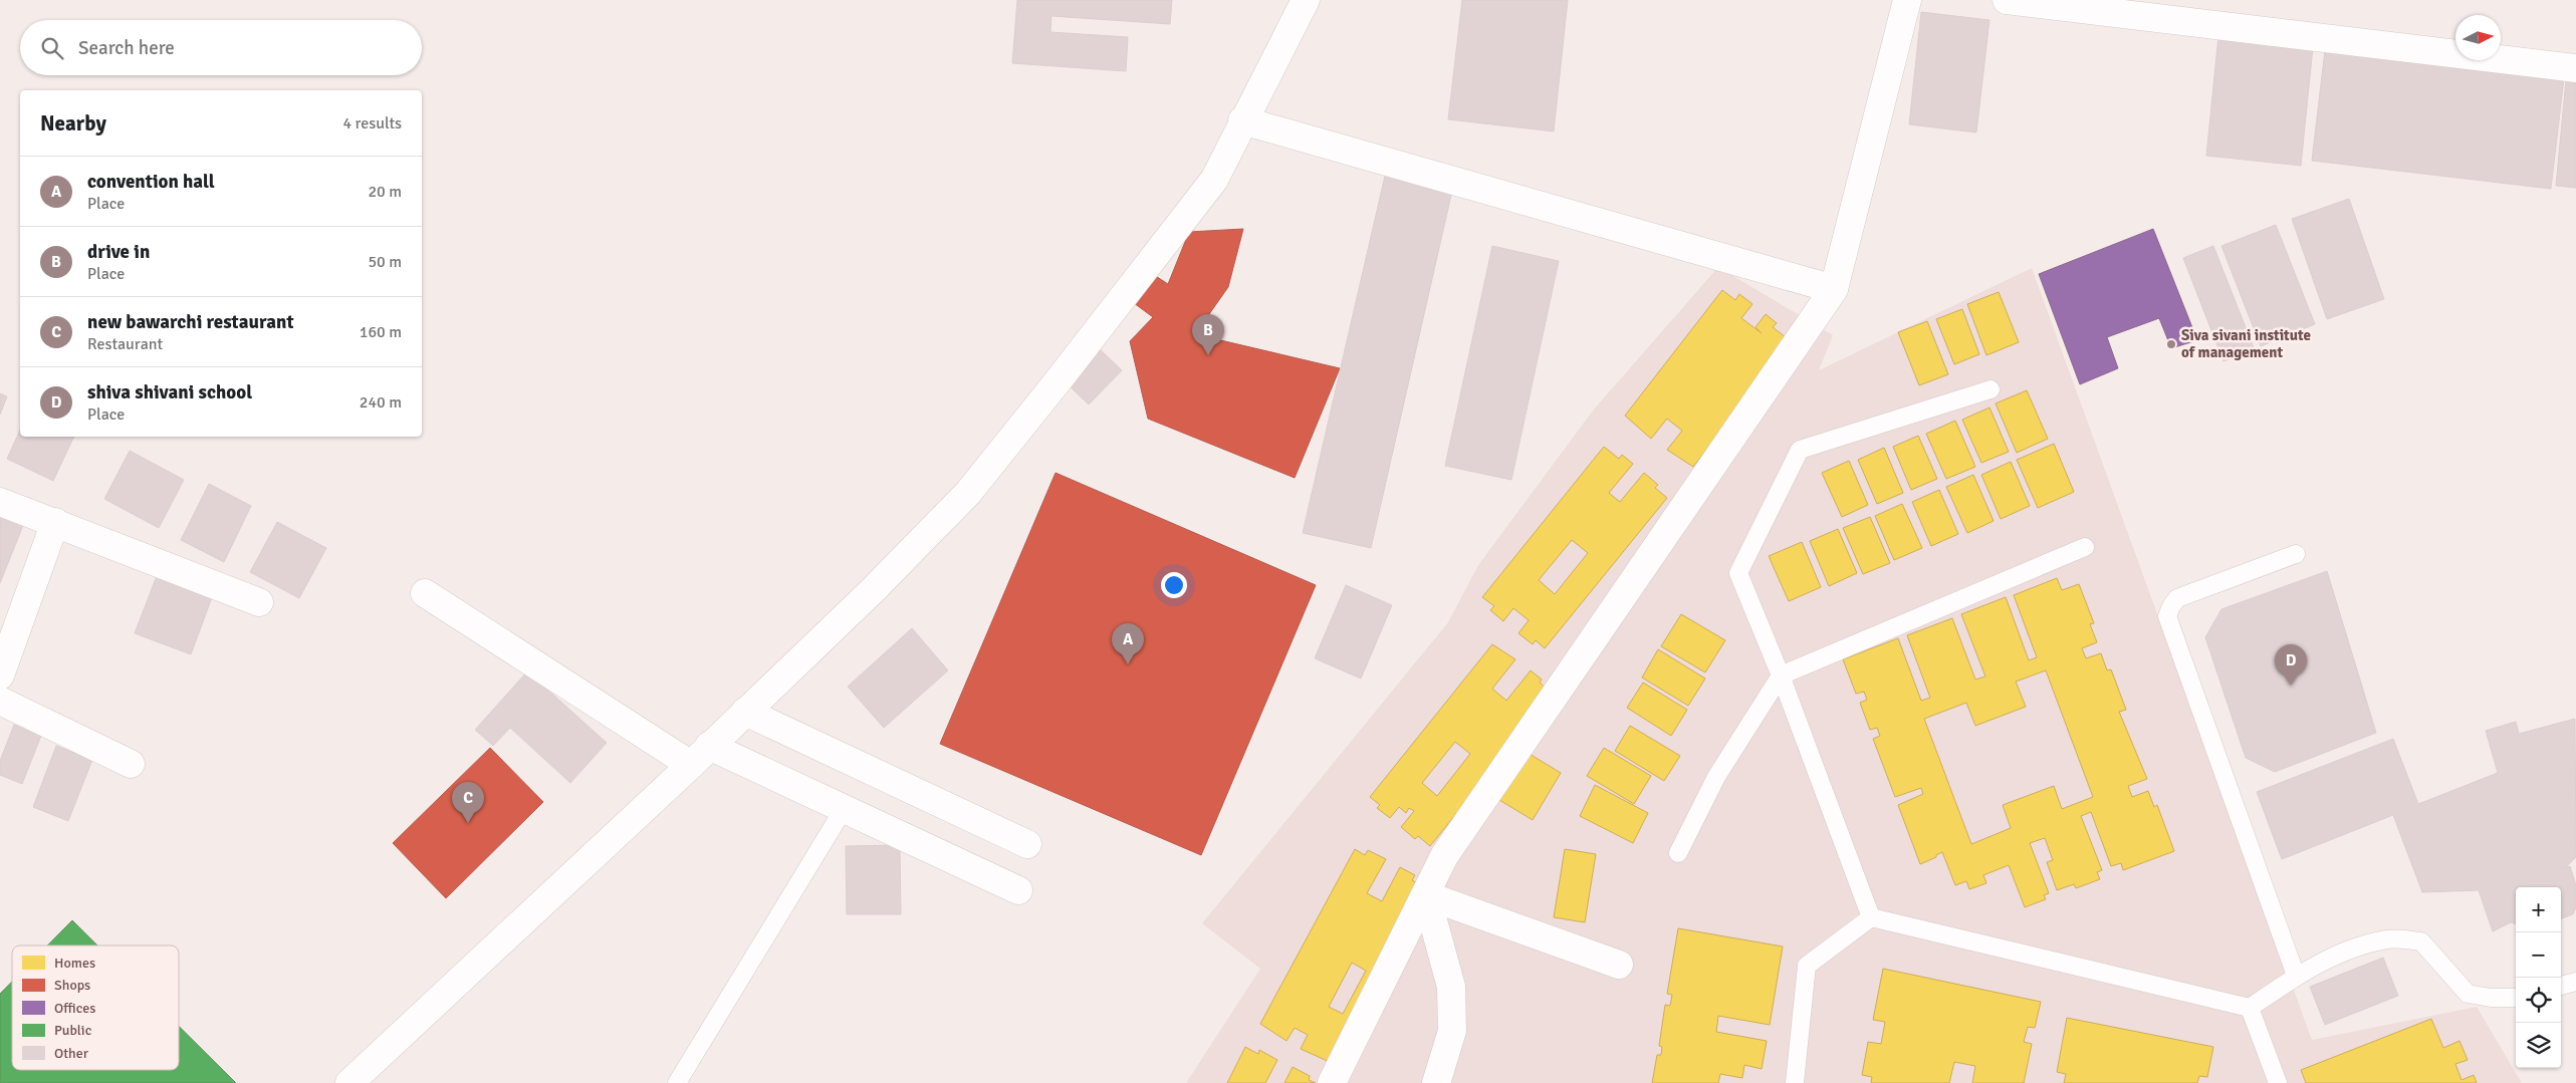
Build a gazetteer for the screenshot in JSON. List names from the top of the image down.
{
  "places": ["Siva sivani institute of management"],
  "legend": [
    "Homes",
    "Shops",
    "Offices",
    "Public",
    "Other"
  ],
  "north": "right",
  "page": {
    "search": "Search here",
    "heading": ["Nearby", "4 results"],
    "list": [
      {
        "mark": "A",
        "name": "convention hall",
        "note": "Place",
        "value": "20 m"
      },
      {
        "mark": "B",
        "name": "drive in",
        "note": "Place",
        "value": "50 m"
      },
      {
        "mark": "C",
        "name": "new bawarchi restaurant",
        "note": "Restaurant",
        "value": "160 m"
      },
      {
        "mark": "D",
        "name": "shiva shivani school",
        "note": "Place",
        "value": "240 m"
      }
    ],
    "pins": [
      "B",
      "A",
      "D",
      "C"
    ],
    "map_buttons": ["+", "−"]
  }
}
